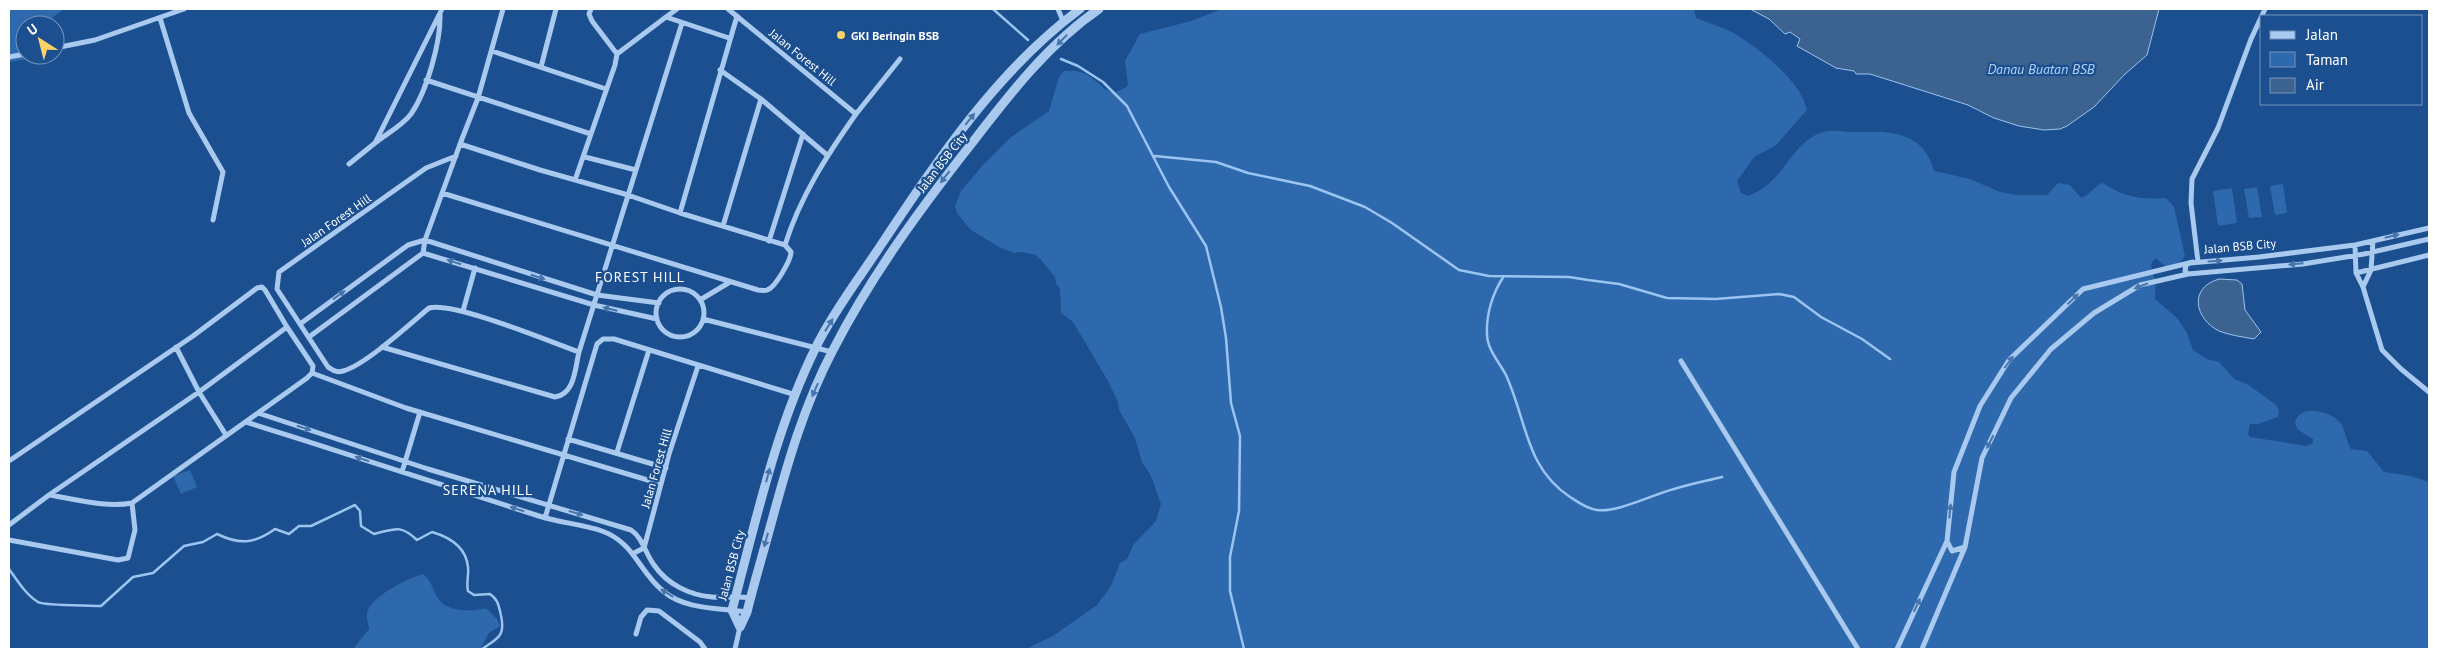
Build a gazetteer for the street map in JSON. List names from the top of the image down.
{
  "streets": {
    "street": ["Jalan Forest Hill", "Jalan BSB City"]
  },
  "districts": ["FOREST HILL", "SERENA HILL"],
  "water": ["Danau Buatan BSB"],
  "places": ["GKI Beringin BSB"],
  "legend": ["Jalan", "Taman", "Air"],
  "north": "top left"
}
